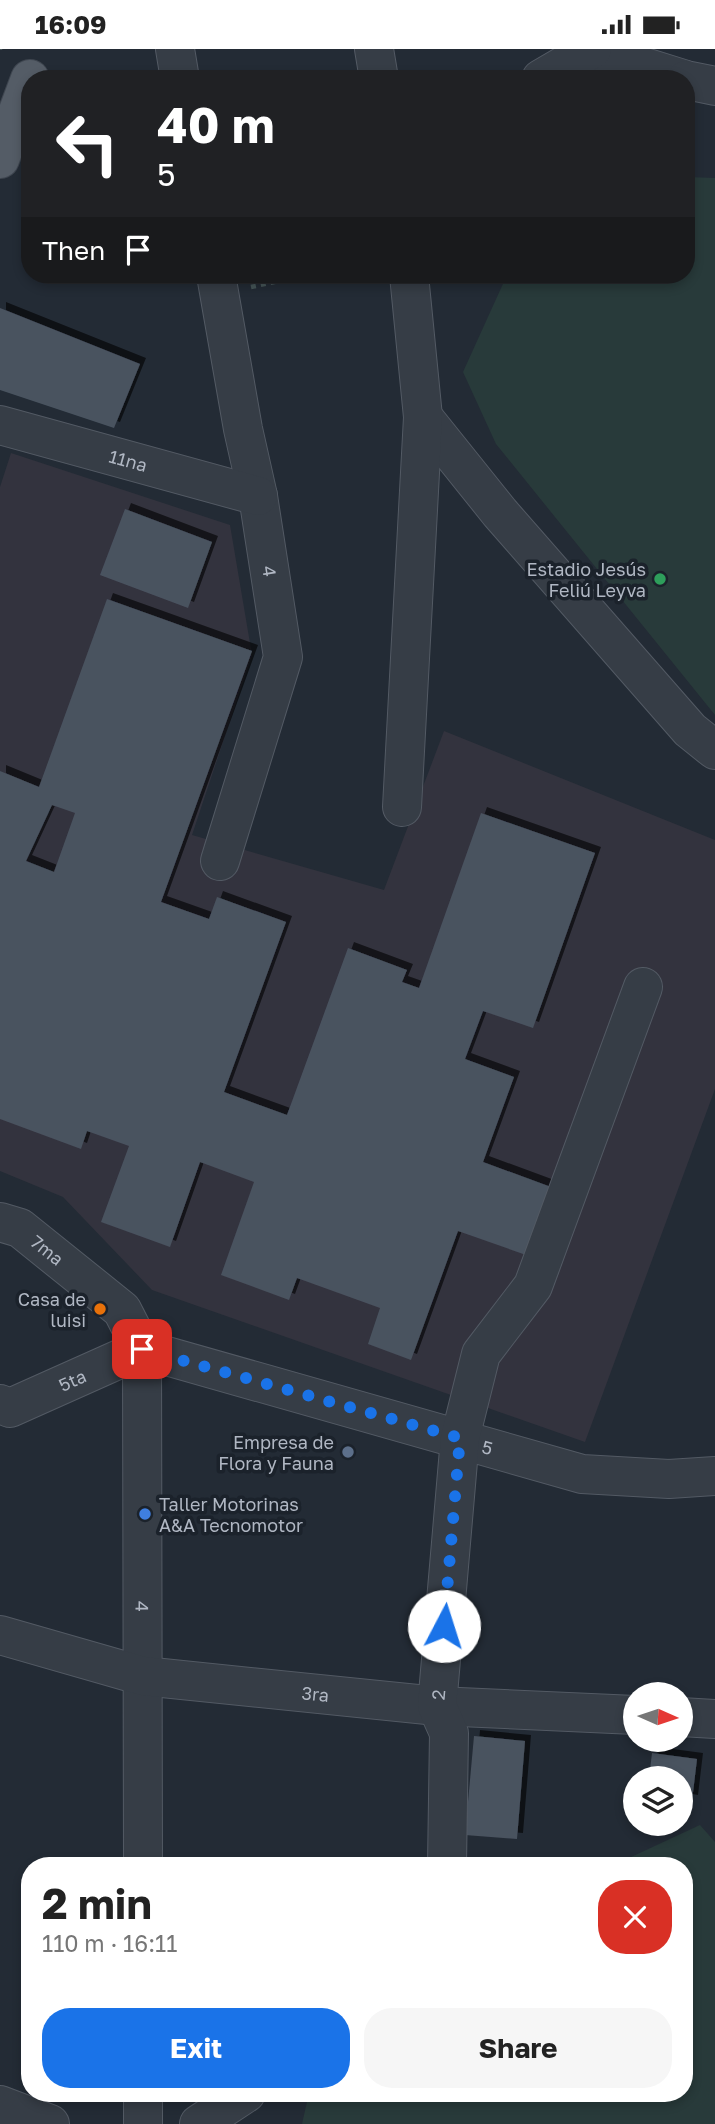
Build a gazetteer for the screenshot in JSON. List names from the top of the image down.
{
  "streets": {
    "street": [
      "11na",
      "4",
      "7ma",
      "5ta",
      "5",
      "3ra",
      "2"
    ]
  },
  "crossings": [
    ["11na", "4"],
    ["4", "7ma"],
    ["4", "5ta"],
    ["4", "5"],
    ["4", "3ra"],
    ["7ma", "5ta"],
    ["7ma", "5"],
    ["5ta", "5"],
    ["5", "2"],
    ["3ra", "2"]
  ],
  "places": [
    "Estadio Jesús Feliú Leyva",
    "Casa de luisi",
    "Empresa de Flora y Fauna",
    "Taller Motorinas A&A Tecnomotor"
  ],
  "north": "right",
  "page": {
    "status": "16:09",
    "turn": ["40 m", "5"],
    "then": "Then",
    "heading": ["2 min", "110 m · 16:11"],
    "buttons": ["Exit", "Share"]
  }
}
